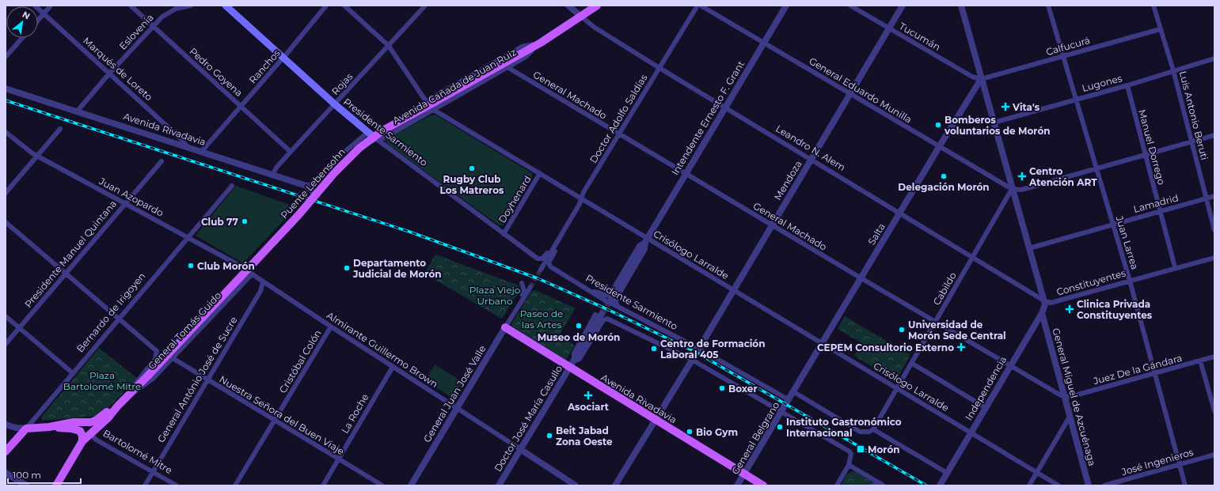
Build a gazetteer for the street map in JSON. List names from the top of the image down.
{
  "streets": {
    "main road": [
      "Avenida Cañada de Juan Ruiz",
      "Avenida Rivadavia",
      "Presidente Sarmiento",
      "Puente Lebensohn",
      "Bernardo de Irigoyen",
      "General Tomás Guido",
      "Bartolomé Mitre"
    ],
    "street": [
      "Eslovenia",
      "Tucumán",
      "Calfucurá",
      "Ranchos",
      "Marqués de Loreto",
      "Pedro Goyena",
      "Lugones",
      "Rojas",
      "General Eduardo Munilla",
      "General Machado",
      "Luis Antonio Beruti",
      "Intendente Ernesto F. Grant",
      "Doctor Adolfo Saldías",
      "Manuel Dorrego",
      "Leandro N. Alem",
      "Mendoza",
      "Juan Azopardo",
      "Doyhenard",
      "Lamadrid",
      "Salta",
      "Juan Larrea",
      "Presidente Manuel Quintana",
      "Crisólogo Larralde",
      "Constituyentes",
      "Cabildo",
      "Almirante Guillermo Brown",
      "Cristóbal Colón",
      "Juez De la Gándara",
      "General António José de Sucre",
      "Independencia",
      "General Juan José Valle",
      "General Miguel de Azcuénaga",
      "La Roche",
      "Nuestra Señora del Buen Viaje",
      "Doctor José María Casullo",
      "General Belgrano",
      "José Ingenieros"
    ]
  },
  "crossings": [
    ["Eslovenia", "Marqués de Loreto"],
    ["Eslovenia", "Pedro Goyena"],
    ["Eslovenia", "Avenida Rivadavia"],
    ["Tucumán", "Calfucurá"],
    ["Tucumán", "Mendoza"],
    ["Tucumán", "Salta"],
    ["Calfucurá", "Luis Antonio Beruti"],
    ["Calfucurá", "Salta"],
    ["Calfucurá", "Juan Larrea"],
    ["Ranchos", "Pedro Goyena"],
    ["Ranchos", "Avenida Rivadavia"],
    ["Ranchos", "Presidente Sarmiento"],
    ["Marqués de Loreto", "Avenida Rivadavia"],
    ["Pedro Goyena", "Rojas"],
    ["Lugones", "Luis Antonio Beruti"],
    ["Lugones", "Manuel Dorrego"],
    ["Lugones", "Juan Larrea"],
    ["Rojas", "Avenida Rivadavia"],
    ["Rojas", "Presidente Sarmiento"],
    ["Rojas", "Crisólogo Larralde"],
    ["Avenida Cañada de Juan Ruiz", "General Machado"],
    ["Avenida Cañada de Juan Ruiz", "Avenida Rivadavia"],
    ["Avenida Cañada de Juan Ruiz", "Presidente Sarmiento"],
    ["Avenida Cañada de Juan Ruiz", "Leandro N. Alem"],
    ["Avenida Cañada de Juan Ruiz", "Puente Lebensohn"],
    ["Avenida Cañada de Juan Ruiz", "Juan Azopardo"],
    ["Avenida Cañada de Juan Ruiz", "Crisólogo Larralde"],
    ["Avenida Cañada de Juan Ruiz", "General Tomás Guido"],
    ["Avenida Cañada de Juan Ruiz", "Almirante Guillermo Brown"],
    ["General Eduardo Munilla", "Intendente Ernesto F. Grant"],
    ["General Eduardo Munilla", "Mendoza"],
    ["General Eduardo Munilla", "Salta"],
    ["General Eduardo Munilla", "Cabildo"],
    ["General Machado", "Intendente Ernesto F. Grant"],
    ["General Machado", "Doctor Adolfo Saldías"],
    ["General Machado", "Mendoza"],
    ["General Machado", "Salta"],
    ["General Machado", "Cabildo"],
    ["General Machado", "Juez De la Gándara"],
    ["General Machado", "Independencia"],
    ["General Machado", "General Miguel de Azcuénaga"],
    ["Luis Antonio Beruti", "Lamadrid"],
    ["Intendente Ernesto F. Grant", "Presidente Sarmiento"],
    ["Intendente Ernesto F. Grant", "Leandro N. Alem"],
    ["Intendente Ernesto F. Grant", "Crisólogo Larralde"],
    ["Doctor Adolfo Saldías", "Presidente Sarmiento"],
    ["Doctor Adolfo Saldías", "Leandro N. Alem"],
    ["Doctor Adolfo Saldías", "Crisólogo Larralde"],
    ["Avenida Rivadavia", "Mendoza"],
    ["Avenida Rivadavia", "General Juan José Valle"],
    ["Avenida Rivadavia", "Doctor José María Casullo"],
    ["Avenida Rivadavia", "General Belgrano"],
    ["Presidente Sarmiento", "Mendoza"],
    ["Presidente Sarmiento", "Doyhenard"],
    ["Presidente Sarmiento", "Salta"],
    ["Presidente Sarmiento", "General Belgrano"],
    ["Manuel Dorrego", "Lamadrid"],
    ["Manuel Dorrego", "Constituyentes"],
    ["Leandro N. Alem", "Mendoza"],
    ["Leandro N. Alem", "Salta"],
    ["Leandro N. Alem", "Constituyentes"],
    ["Leandro N. Alem", "Cabildo"],
    ["Leandro N. Alem", "Independencia"],
    ["Mendoza", "Crisólogo Larralde"],
    ["Puente Lebensohn", "Crisólogo Larralde"],
    ["Puente Lebensohn", "General Tomás Guido"],
    ["Juan Azopardo", "Presidente Manuel Quintana"],
    ["Juan Azopardo", "Bernardo de Irigoyen"],
    ["Juan Azopardo", "General Tomás Guido"],
    ["Juan Azopardo", "Almirante Guillermo Brown"],
    ["Doyhenard", "Crisólogo Larralde"],
    ["Lamadrid", "Juan Larrea"],
    ["Salta", "Crisólogo Larralde"],
    ["Salta", "General Belgrano"],
    ["Juan Larrea", "Constituyentes"],
    ["Juan Larrea", "Juez De la Gándara"],
    ["Juan Larrea", "José Ingenieros"],
    ["Crisólogo Larralde", "Cabildo"],
    ["Crisólogo Larralde", "Independencia"],
    ["Constituyentes", "Independencia"],
    ["Bernardo de Irigoyen", "General Tomás Guido"],
    ["Bernardo de Irigoyen", "Bartolomé Mitre"],
    ["General Tomás Guido", "Almirante Guillermo Brown"],
    ["General Tomás Guido", "Nuestra Señora del Buen Viaje"],
    ["General Tomás Guido", "Bartolomé Mitre"],
    ["Almirante Guillermo Brown", "Cristóbal Colón"],
    ["Almirante Guillermo Brown", "General António José de Sucre"],
    ["Almirante Guillermo Brown", "General Juan José Valle"],
    ["Almirante Guillermo Brown", "La Roche"],
    ["Almirante Guillermo Brown", "Doctor José María Casullo"],
    ["Cristóbal Colón", "Nuestra Señora del Buen Viaje"],
    ["Juez De la Gándara", "General Miguel de Azcuénaga"],
    ["General António José de Sucre", "Nuestra Señora del Buen Viaje"],
    ["General António José de Sucre", "Bartolomé Mitre"],
    ["Independencia", "General Miguel de Azcuénaga"],
    ["La Roche", "Nuestra Señora del Buen Viaje"]
  ],
  "parks": ["Plaza Viejo Urbano", "Paseo de las Artes", "Plaza Bartolomé Mitre"],
  "places": {
    "health": [
      "Vita's",
      "Centro Atención ART",
      "Clinica Privada Constituyentes",
      "CEPEM Consultorio Externo",
      "Asociart"
    ],
    "other": [
      "Bomberos voluntarios de Morón",
      "Rugby Club Los Matreros",
      "Delegación Morón",
      "Club 77",
      "Club Morón",
      "Departamento Judicial de Morón",
      "Museo de Morón",
      "Universidad de Morón Sede Central",
      "Centro de Formación Laboral 405",
      "Boxer",
      "Instituto Gastronómico Internacional",
      "Bio Gym",
      "Beit Jabad Zona Oeste"
    ],
    "transit": ["Morón"]
  },
  "scale_bar": "100 m",
  "north": "top right"
}
